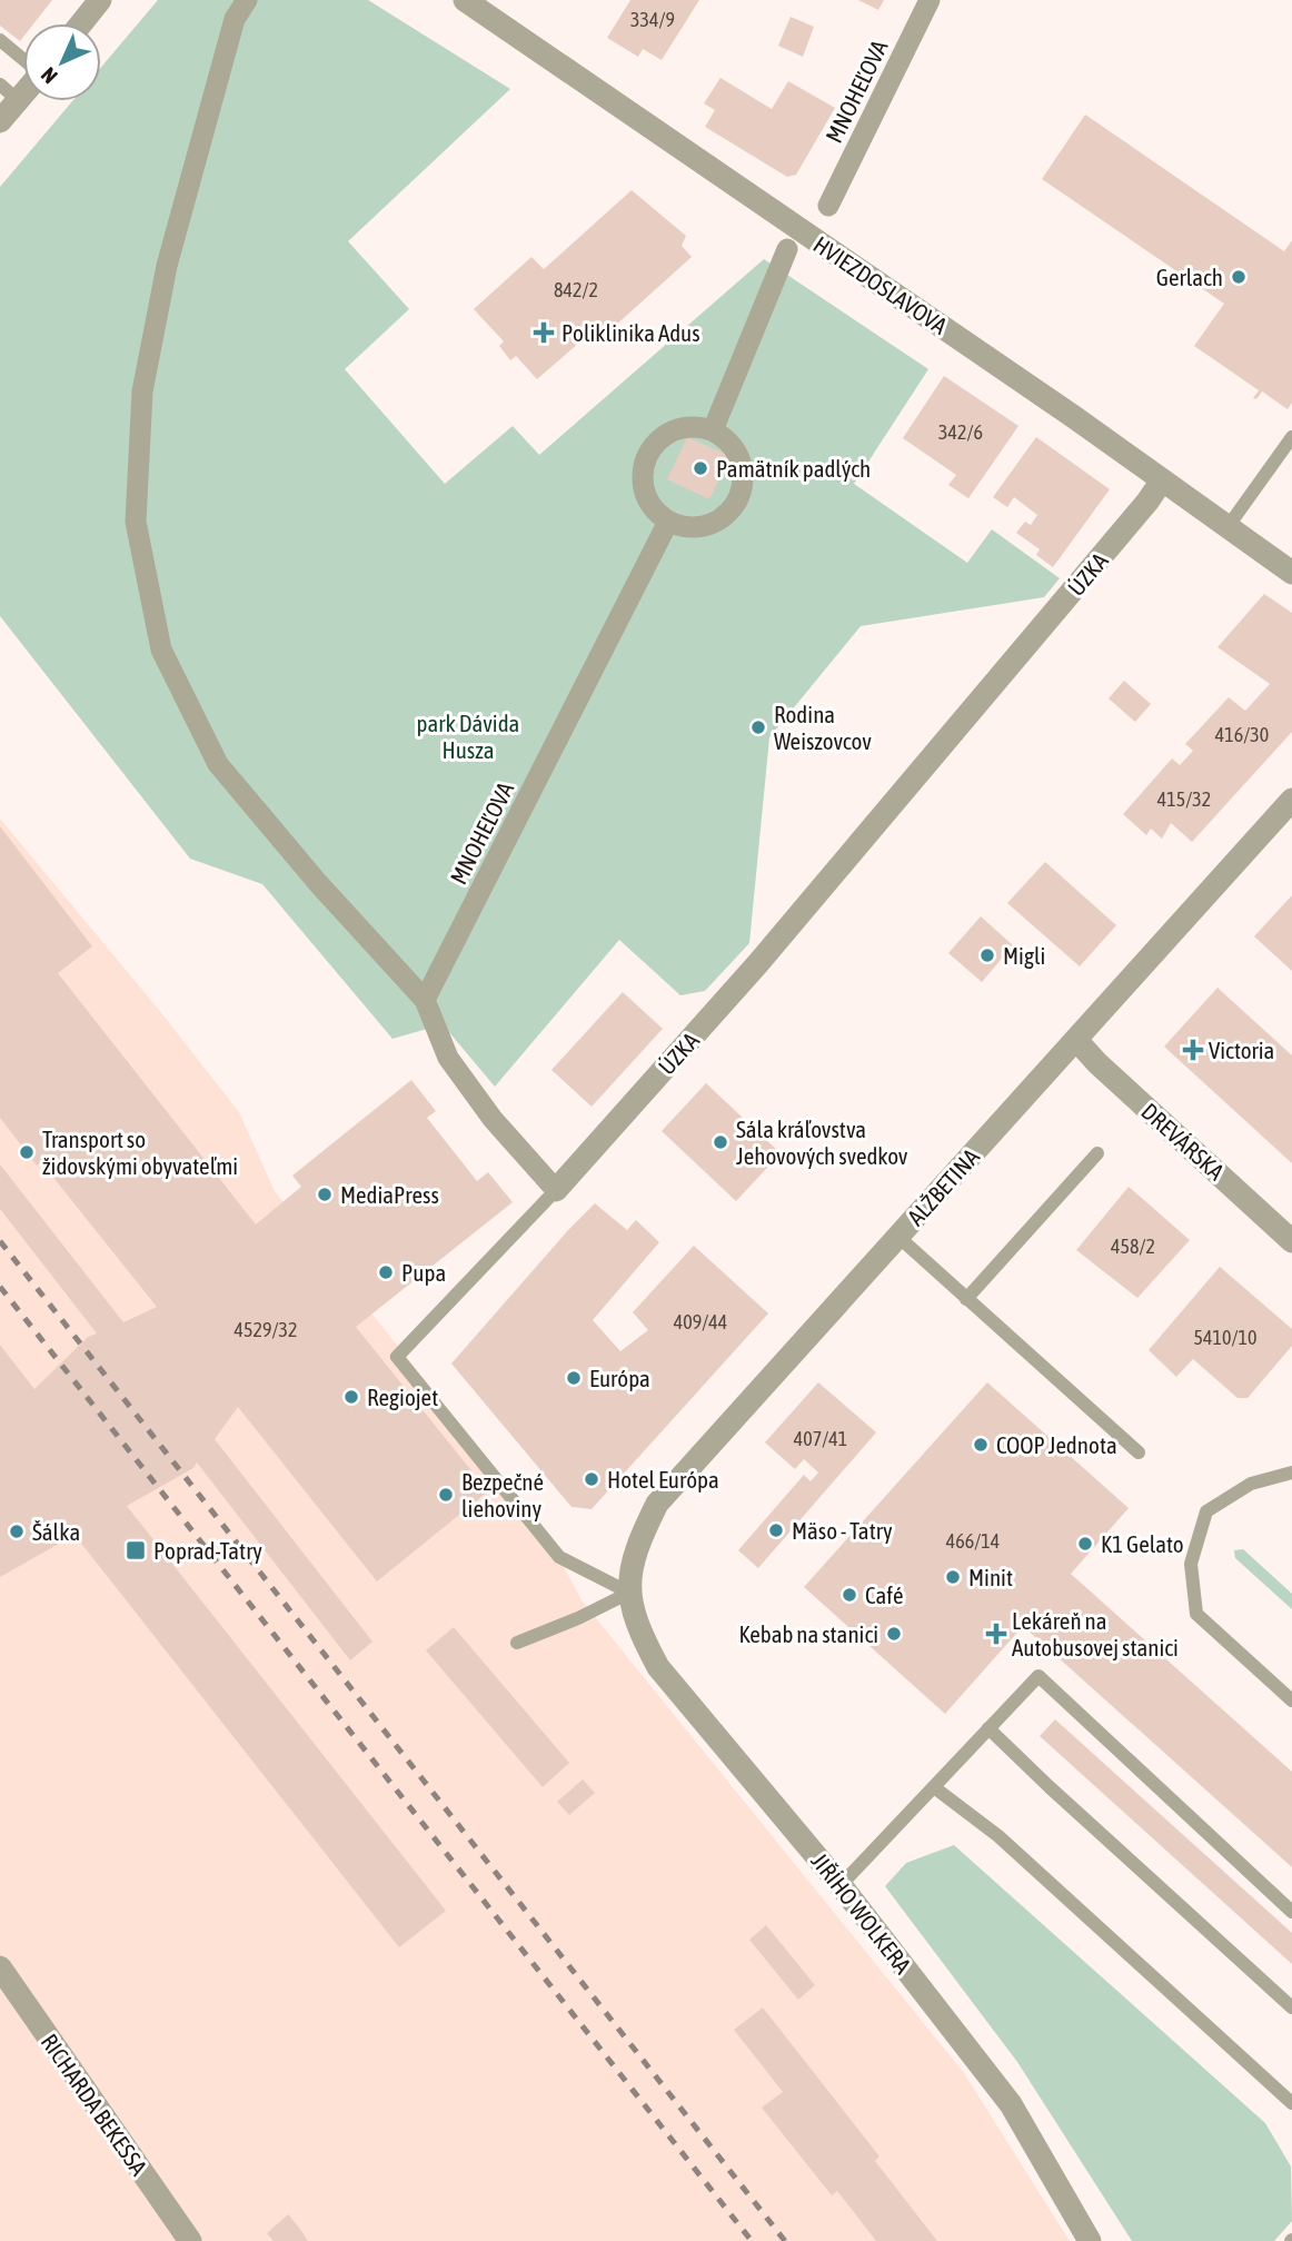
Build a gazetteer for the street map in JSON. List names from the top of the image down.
{
  "streets": {
    "street": [
      "MNOHEĽOVA",
      "HVIEZDOSLAVOVA",
      "ÚZKA",
      "DREVÁRSKA",
      "ALŽBETINA",
      "JIŘÍHO WOLKERA",
      "RICHARDA BEKESSA"
    ]
  },
  "crossings": [
    ["HVIEZDOSLAVOVA", "ÚZKA"],
    ["ÚZKA", "ALŽBETINA"],
    ["ÚZKA", "JIŘÍHO WOLKERA"],
    ["DREVÁRSKA", "ALŽBETINA"],
    ["ALŽBETINA", "JIŘÍHO WOLKERA"]
  ],
  "parks": ["park Dávida Husza"],
  "places": {
    "other": [
      "Gerlach",
      "Pamätník padlých",
      "Rodina Weiszovcov",
      "Migli",
      "Sála kráľovstva Jehovových svedkov",
      "Transport so židovskými obyvateľmi",
      "MediaPress",
      "Pupa",
      "Európa",
      "Regiojet",
      "COOP Jednota",
      "Hotel Európa",
      "Bezpečné liehoviny",
      "Mäso - Tatry",
      "Šálka",
      "K1 Gelato",
      "Minit",
      "Café",
      "Kebab na stanici"
    ],
    "health": ["Poliklinika Adus", "Victoria", "Lekáreň na Autobusovej stanici"],
    "transit": ["Poprad-Tatry"]
  },
  "house_numbers": [
    "334/9",
    "842/2",
    "342/6",
    "416/30",
    "415/32",
    "458/2",
    "409/44",
    "4529/32",
    "5410/10",
    "407/41",
    "466/14"
  ],
  "north": "bottom left"
}
